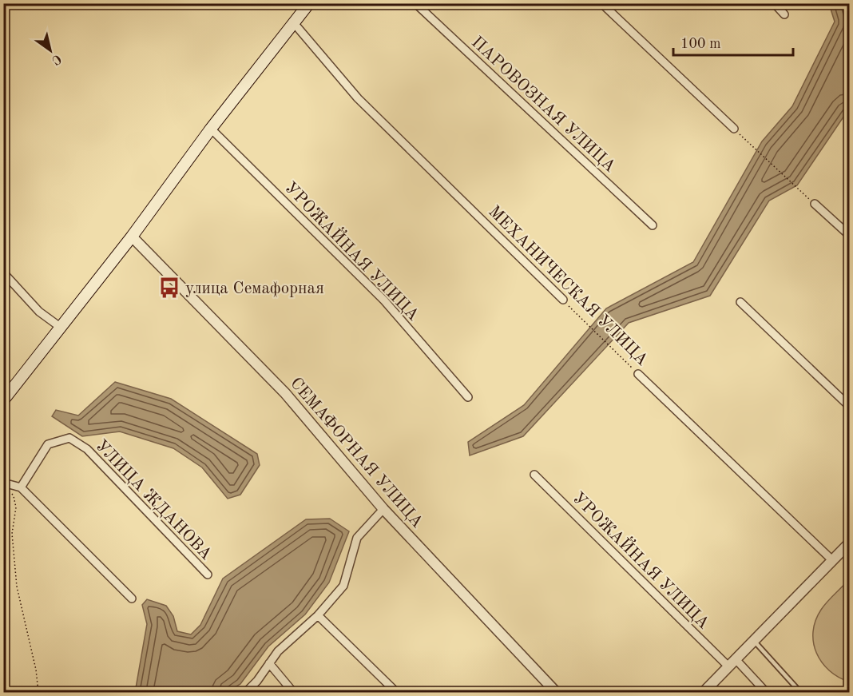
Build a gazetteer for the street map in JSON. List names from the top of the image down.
{
  "streets": {
    "street": [
      "ПАРОВОЗНАЯ УЛИЦА",
      "УРОЖАЙНАЯ УЛИЦА",
      "МЕХАНИЧЕСКАЯ УЛИЦА",
      "СЕМАФОРНАЯ УЛИЦА",
      "УЛИЦА ЖДАНОВА"
    ]
  },
  "places": {
    "bus stop": ["улица Семафорная"]
  },
  "scale_bar": "100 m",
  "north": "bottom right"
}
